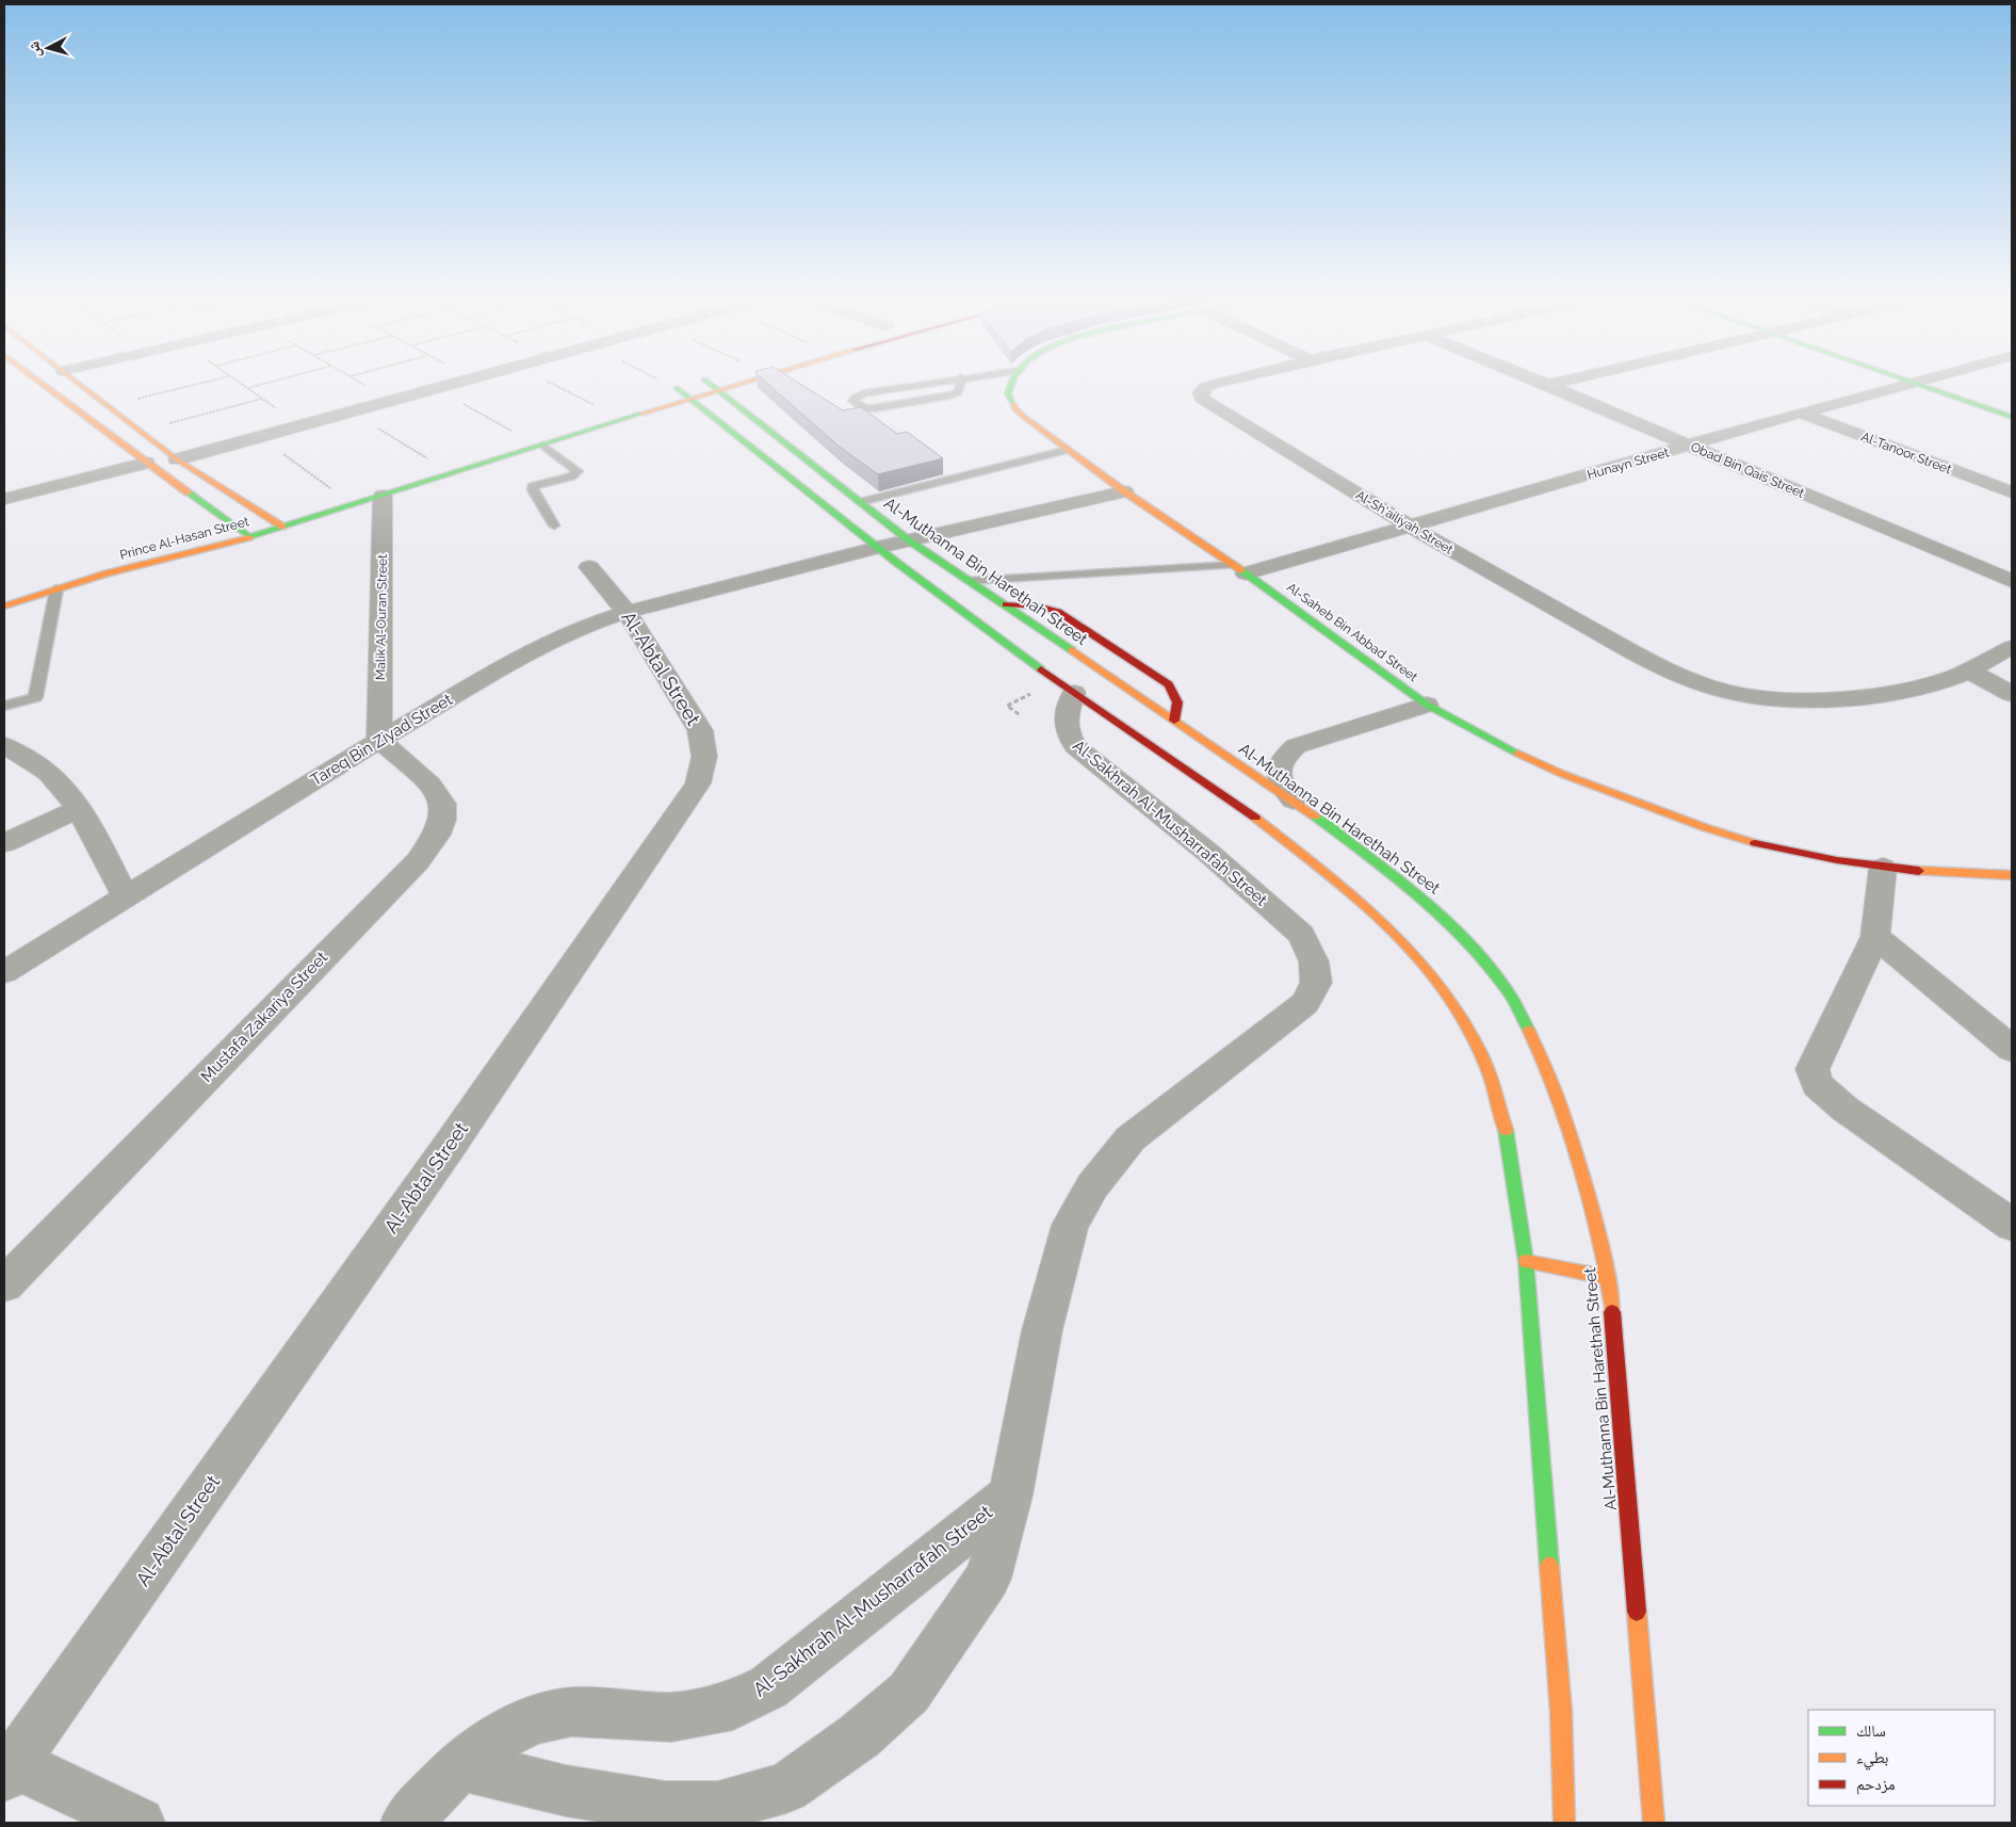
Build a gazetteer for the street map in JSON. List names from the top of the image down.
{
  "streets": {
    "main road": ["Prince Al-Hasan Street", "Al-Muthanna Bin Harethah Street", "Al-Saheb Bin Abbad Street"],
    "street": [
      "Al-Tanoor Street",
      "Hunayn Street",
      "Obad Bin Qais Street",
      "Al-Sh'ailiyah Street",
      "Malik Al-Ouran Street",
      "Al-Abtal Street",
      "Tareq Bin Ziyad Street",
      "Al-Sakhrah Al-Musharrafah Street",
      "Mustafa Zakariya Street"
    ]
  },
  "crossings": [
    ["Al-Tanoor Street", "Hunayn Street"],
    ["Hunayn Street", "Obad Bin Qais Street"],
    ["Hunayn Street", "Al-Sh'ailiyah Street"],
    ["Hunayn Street", "Al-Saheb Bin Abbad Street"],
    ["Prince Al-Hasan Street", "Al-Muthanna Bin Harethah Street"],
    ["Prince Al-Hasan Street", "Malik Al-Ouran Street"],
    ["Al-Muthanna Bin Harethah Street", "Tareq Bin Ziyad Street"],
    ["Malik Al-Ouran Street", "Tareq Bin Ziyad Street"],
    ["Malik Al-Ouran Street", "Mustafa Zakariya Street"],
    ["Al-Saheb Bin Abbad Street", "Tareq Bin Ziyad Street"],
    ["Al-Abtal Street", "Tareq Bin Ziyad Street"],
    ["Tareq Bin Ziyad Street", "Mustafa Zakariya Street"]
  ],
  "legend": ["سالك", "بطيء", "مزدحم"],
  "north": "left"
}
